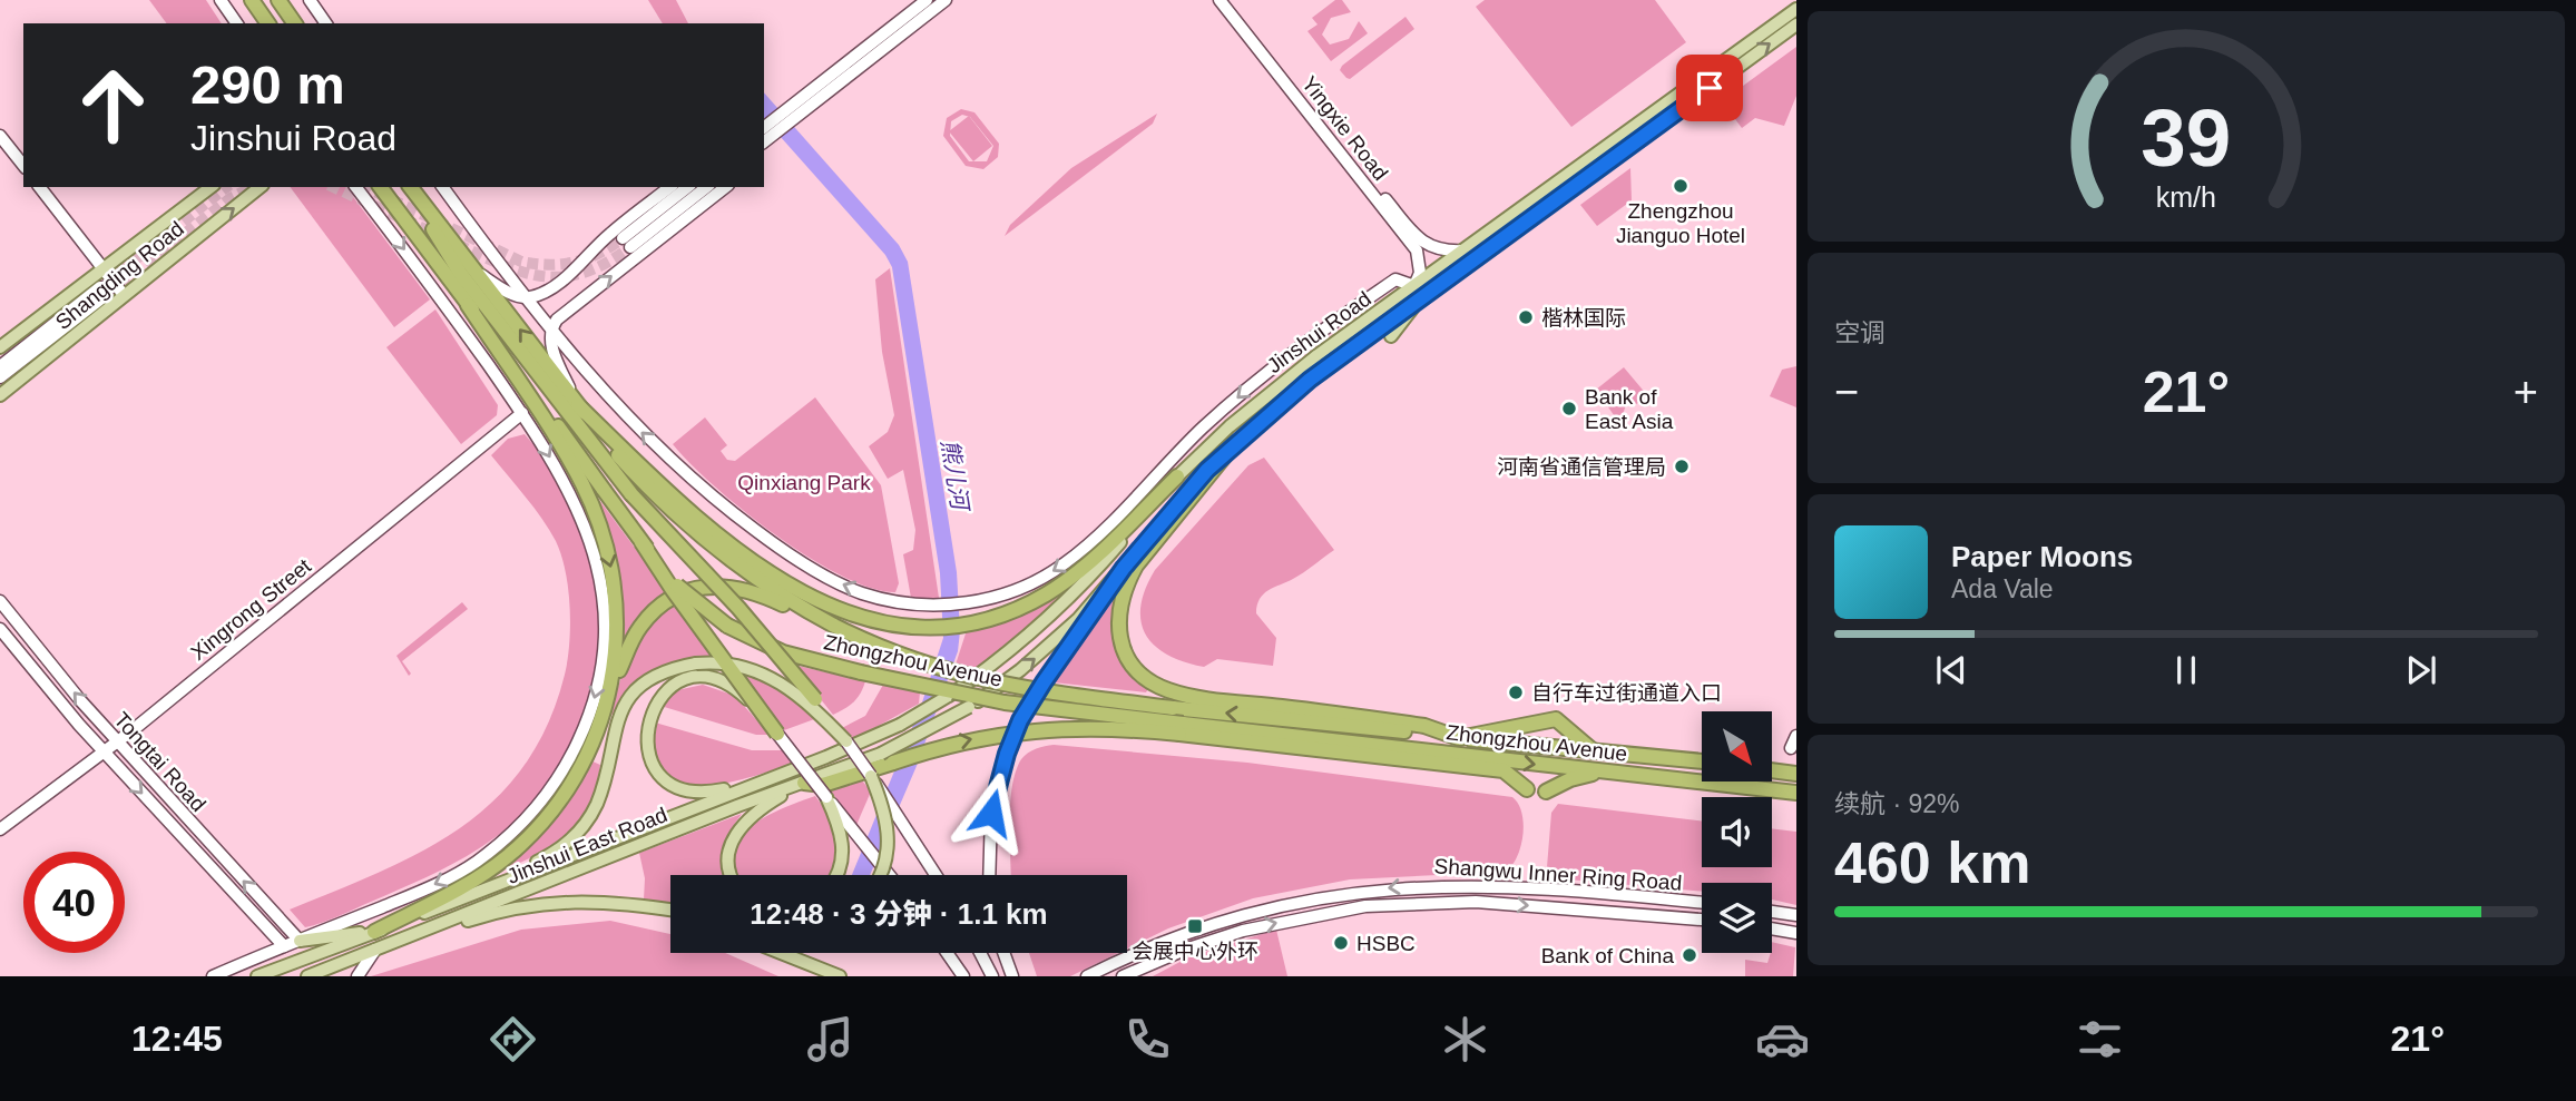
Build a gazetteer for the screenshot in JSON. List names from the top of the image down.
{
  "streets": {
    "highway": ["Zhongzhou Avenue"],
    "main road": ["Shangding Road", "Jinshui Road", "Jinshui East Road"],
    "street": [
      "Yingxie Road",
      "Xingrong Street",
      "Tongtai Road",
      "Shangwu Inner Ring Road"
    ]
  },
  "crossings": [
    ["Yingxie Road", "Jinshui Road"],
    ["Jinshui Road", "Jinshui East Road"],
    ["Xingrong Street", "Tongtai Road"]
  ],
  "water": ["熊儿河"],
  "parks": ["Qinxiang Park"],
  "places": {
    "other": [
      "Zhengzhou Jianguo Hotel",
      "楷林国际",
      "Bank of East Asia",
      "河南省通信管理局",
      "自行车过街通道入口",
      "HSBC",
      "Bank of China"
    ],
    "transit": ["会展中心外环"]
  },
  "north": "bottom right",
  "page": {
    "turn": ["290 m", "Jinshui Road"],
    "tile": [
      "空调",
      ["续航 · 92%", "460 km"]
    ],
    "heat": ["−", "21°", "+"],
    "song": ["Paper Moons", "Ada Vale"],
    "limit": "40",
    "trip": "12:48 · 3 分钟 · 1.1 km",
    "tabs": ["12:45", "21°"],
    "gauge": ["39", "km/h"]
  }
}
